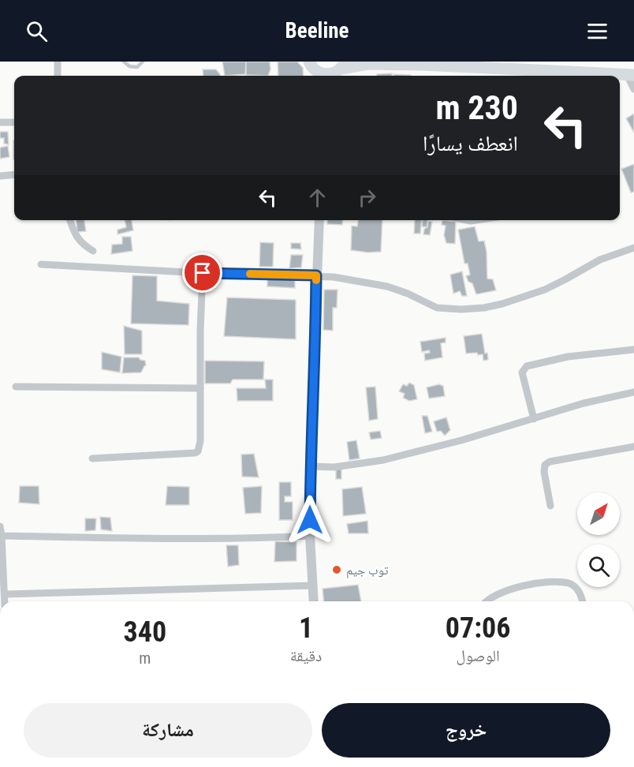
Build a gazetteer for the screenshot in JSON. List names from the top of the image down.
{
  "places": ["توب جيم"],
  "north": "top right",
  "page": {
    "header": "Beeline",
    "turn": ["230 m", "انعطف يسارًا"],
    "eta": [
      "07:06",
      "الوصول",
      "1",
      "دقيقة",
      "340",
      "m"
    ],
    "buttons": ["خروج", "مشاركة"]
  }
}
